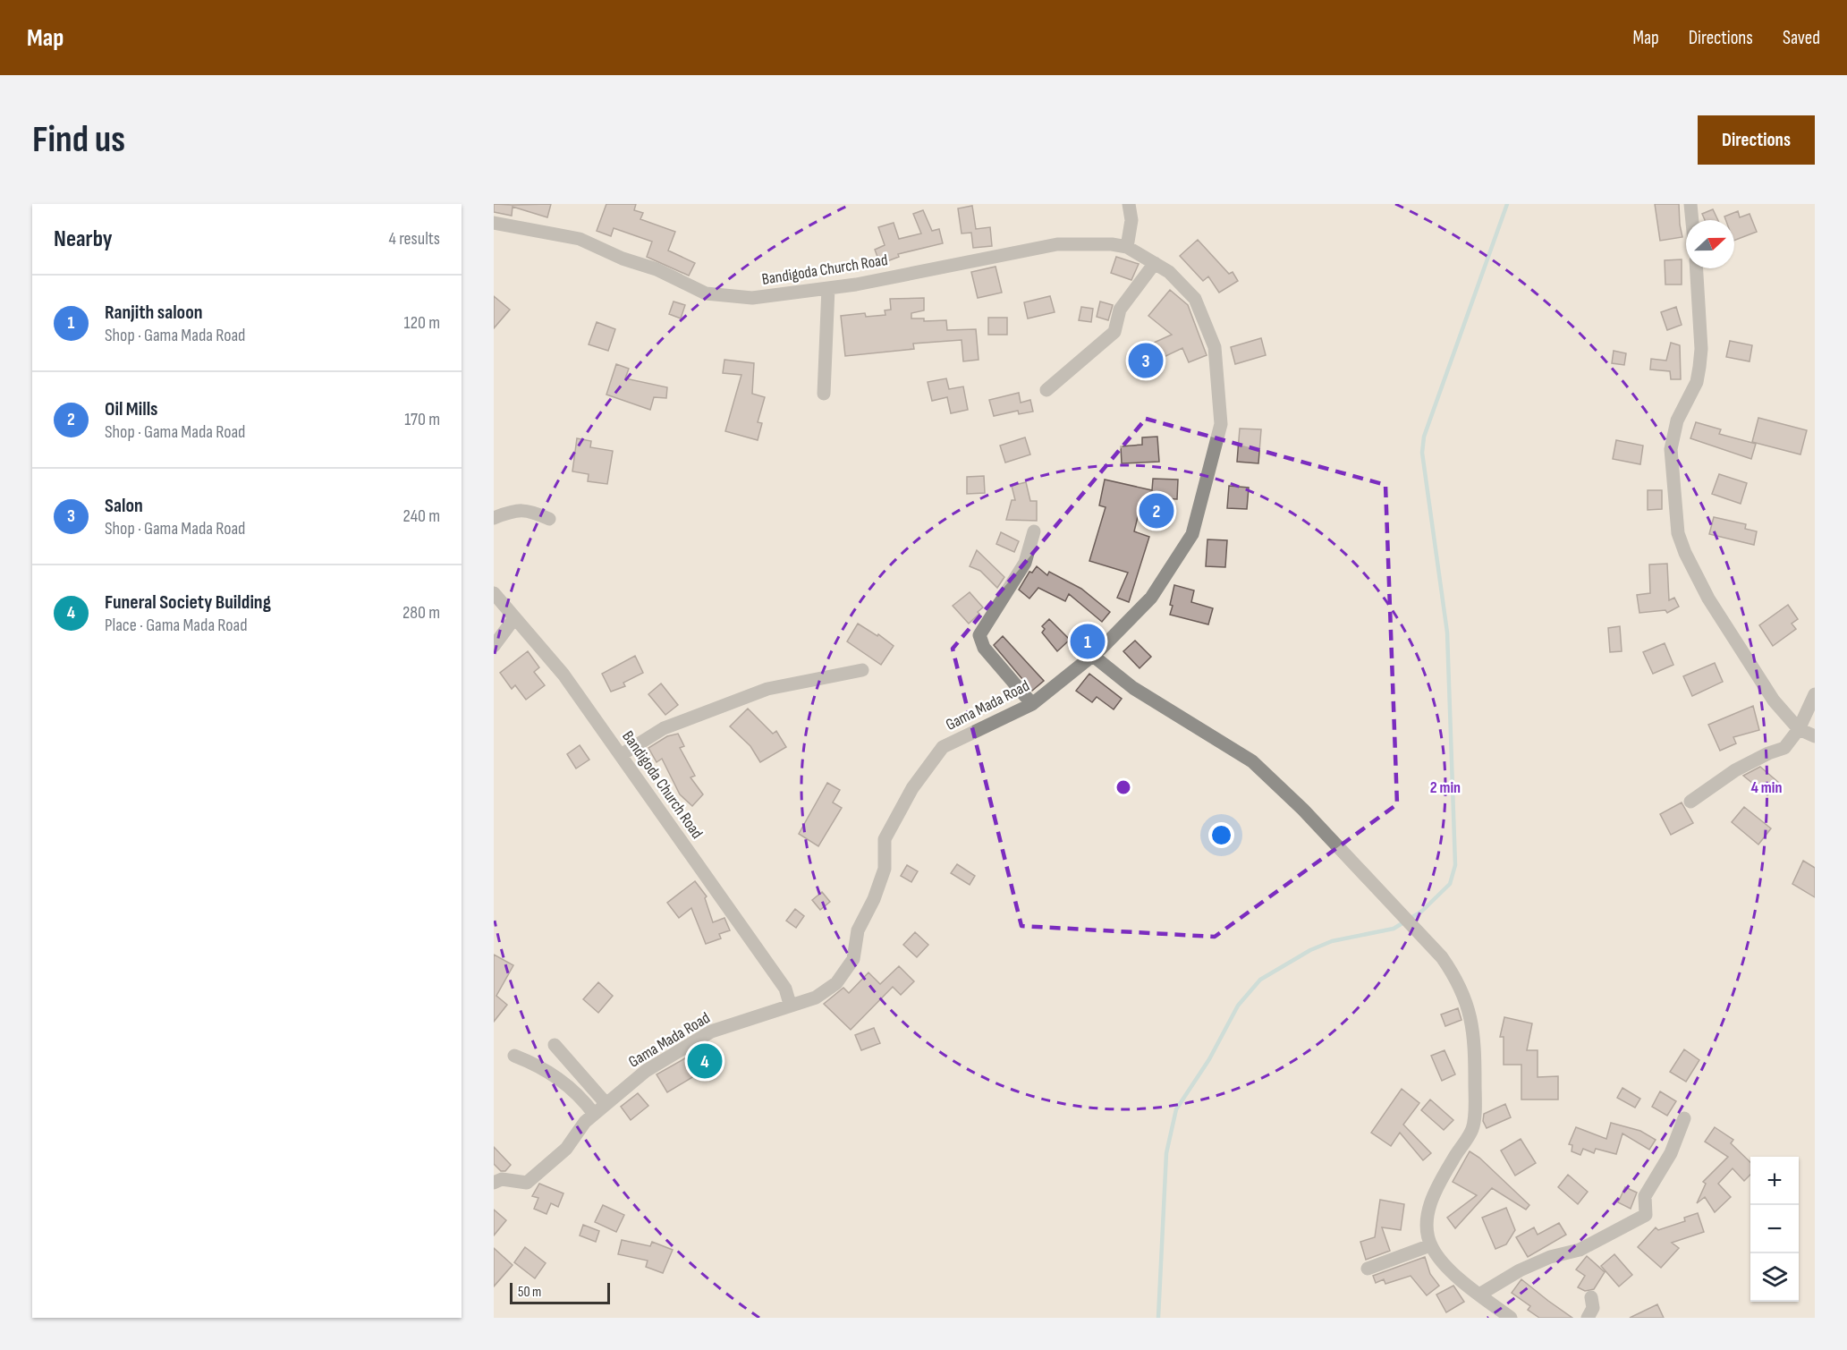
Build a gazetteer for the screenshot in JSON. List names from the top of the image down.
{
  "streets": {
    "street": ["Bandigoda Church Road", "Gama Mada Road"]
  },
  "crossings": [
    ["Bandigoda Church Road", "Gama Mada Road"]
  ],
  "scale_bar": "50 m",
  "north": "right",
  "page": {
    "header": "Map",
    "nav": ["Map", "Directions", "Saved"],
    "buttons": "Directions",
    "title": "Find us",
    "heading": ["Nearby", "4 results"],
    "list": [
      {
        "mark": "1",
        "name": "Ranjith saloon",
        "note": "Shop · Gama Mada Road",
        "value": "120 m"
      },
      {
        "mark": "2",
        "name": "Oil Mills",
        "note": "Shop · Gama Mada Road",
        "value": "170 m"
      },
      {
        "mark": "3",
        "name": "Salon",
        "note": "Shop · Gama Mada Road",
        "value": "240 m"
      },
      {
        "mark": "4",
        "name": "Funeral Society Building",
        "note": "Place · Gama Mada Road",
        "value": "280 m"
      }
    ],
    "pins": [
      "3",
      "2",
      "1",
      "4"
    ],
    "map_buttons": ["+", "−"],
    "scale": "50 m"
  },
  "rings": ["2 min", "4 min"]
}
